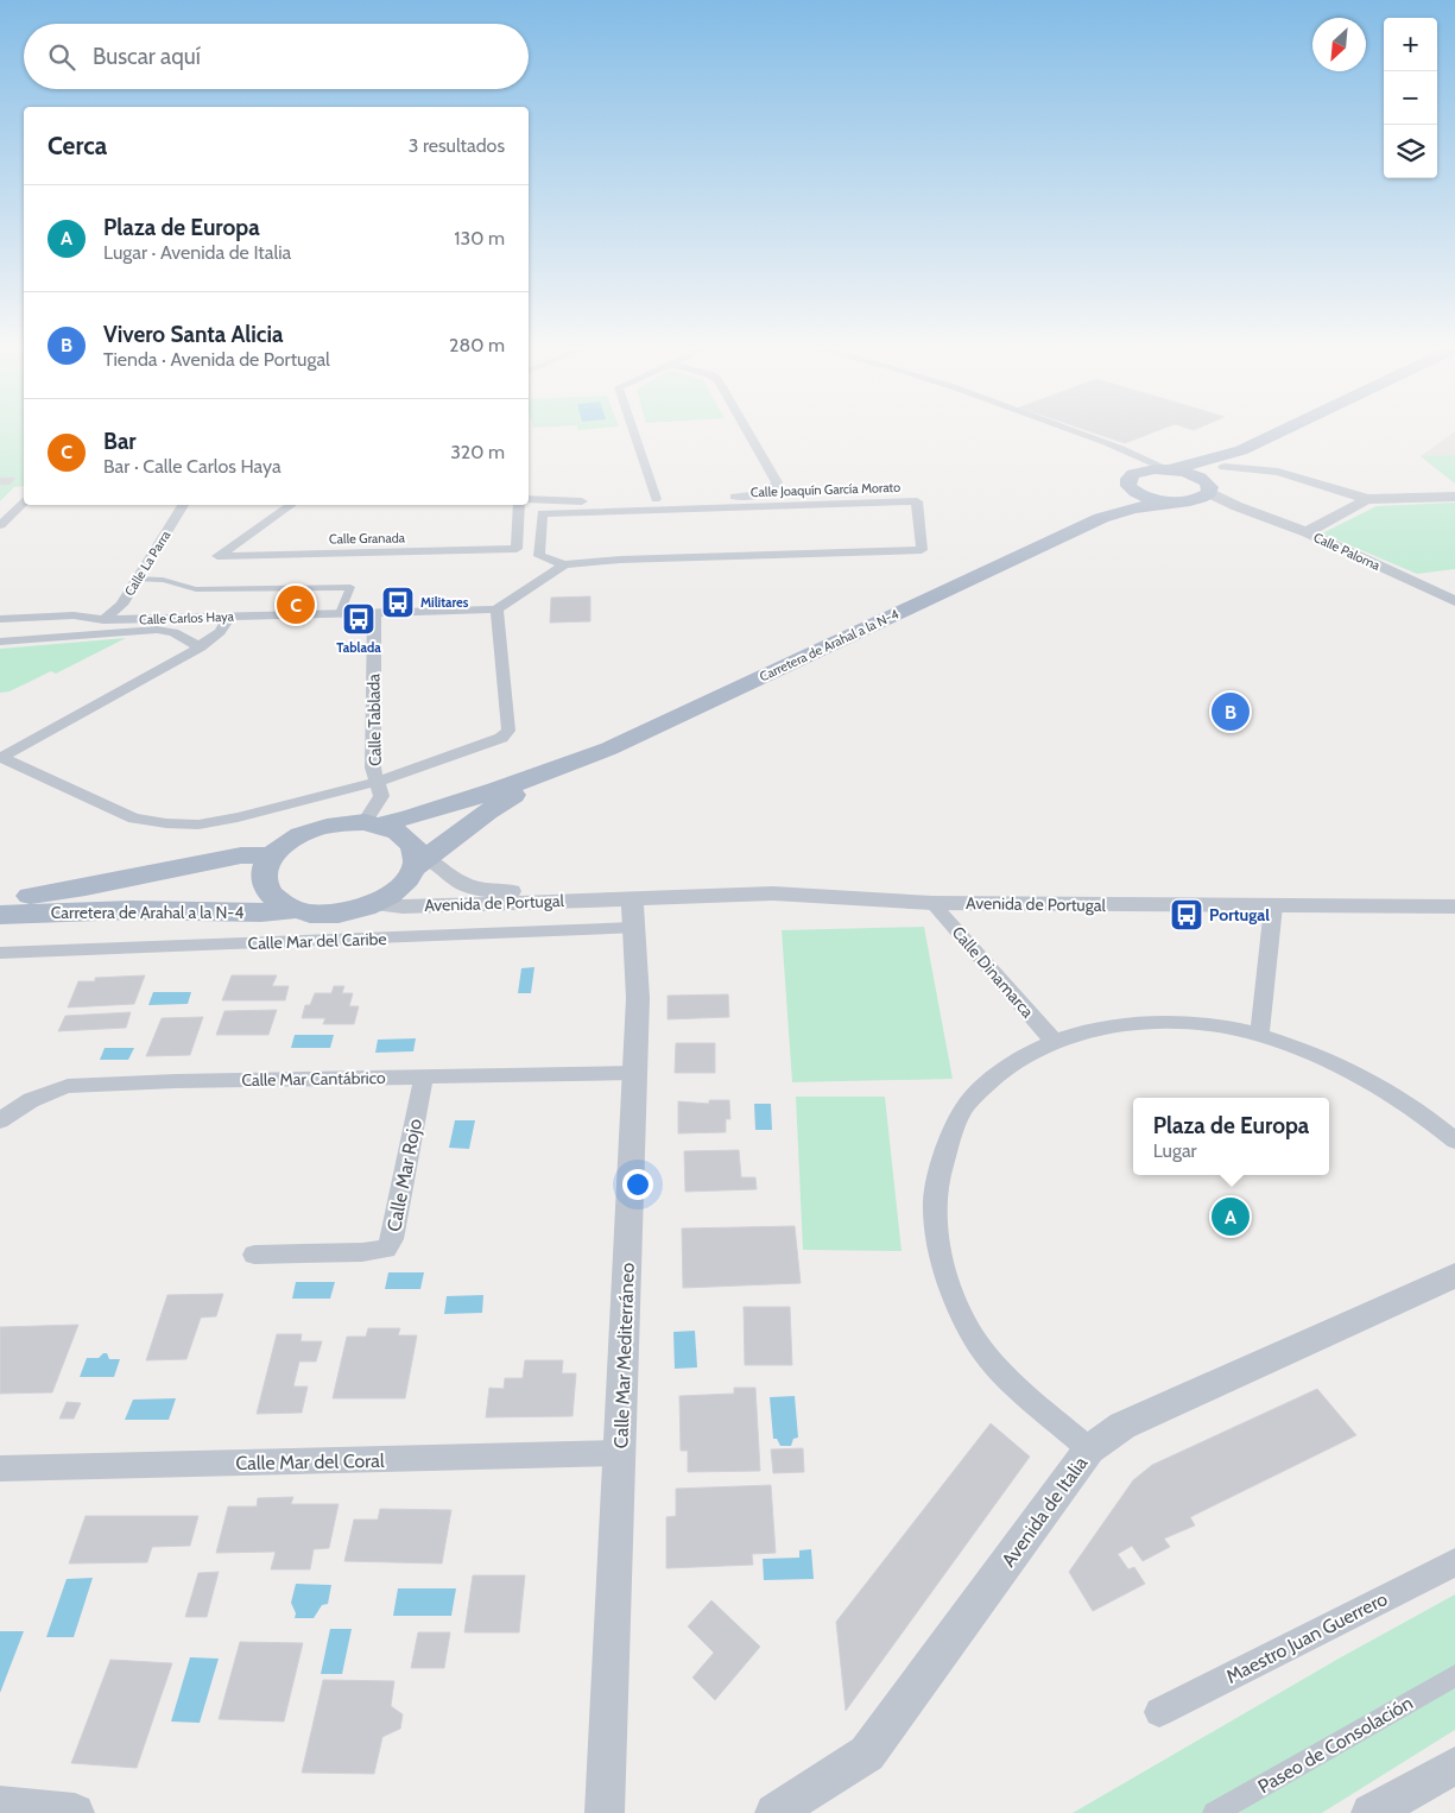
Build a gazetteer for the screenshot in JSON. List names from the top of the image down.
{
  "streets": {
    "main road": ["Carretera de Arahal a la N-4"],
    "street": [
      "Calle Joaquín García Morato",
      "Calle Granada",
      "Calle Paloma",
      "Calle La Parra",
      "Calle Carlos Haya",
      "Calle Tablada",
      "Avenida de Portugal",
      "Calle Mar del Caribe",
      "Calle Dinamarca",
      "Calle Mar Cantábrico",
      "Calle Mar Rojo",
      "Calle Mar Mediterráneo",
      "Calle Mar del Coral",
      "Avenida de Italia",
      "Maestro Juan Guerrero",
      "Paseo de Consolación"
    ]
  },
  "crossings": [
    ["Calle La Parra", "Calle Carlos Haya"],
    ["Calle Carlos Haya", "Calle Tablada"],
    ["Carretera de Arahal a la N-4", "Calle Tablada"],
    ["Carretera de Arahal a la N-4", "Avenida de Portugal"],
    ["Calle Tablada", "Avenida de Portugal"],
    ["Avenida de Portugal", "Calle Dinamarca"],
    ["Avenida de Portugal", "Calle Mar Mediterráneo"],
    ["Calle Mar del Caribe", "Calle Mar Mediterráneo"],
    ["Calle Mar Cantábrico", "Calle Mar Rojo"],
    ["Calle Mar Cantábrico", "Calle Mar Mediterráneo"],
    ["Calle Mar Mediterráneo", "Calle Mar del Coral"]
  ],
  "places": {
    "bus stop": ["Militares", "Tablada", "Portugal"]
  },
  "north": "bottom left",
  "page": {
    "map_buttons": ["+", "−"],
    "search": "Buscar aquí",
    "heading": ["Cerca", "3 resultados"],
    "list": [
      {
        "mark": "A",
        "name": "Plaza de Europa",
        "note": "Lugar · Avenida de Italia",
        "value": "130 m"
      },
      {
        "mark": "B",
        "name": "Vivero Santa Alicia",
        "note": "Tienda · Avenida de Portugal",
        "value": "280 m"
      },
      {
        "mark": "C",
        "name": "Bar",
        "note": "Bar · Calle Carlos Haya",
        "value": "320 m"
      }
    ],
    "pins": ["C", "B", "A"],
    "popup": ["Plaza de Europa", "Lugar"]
  }
}
